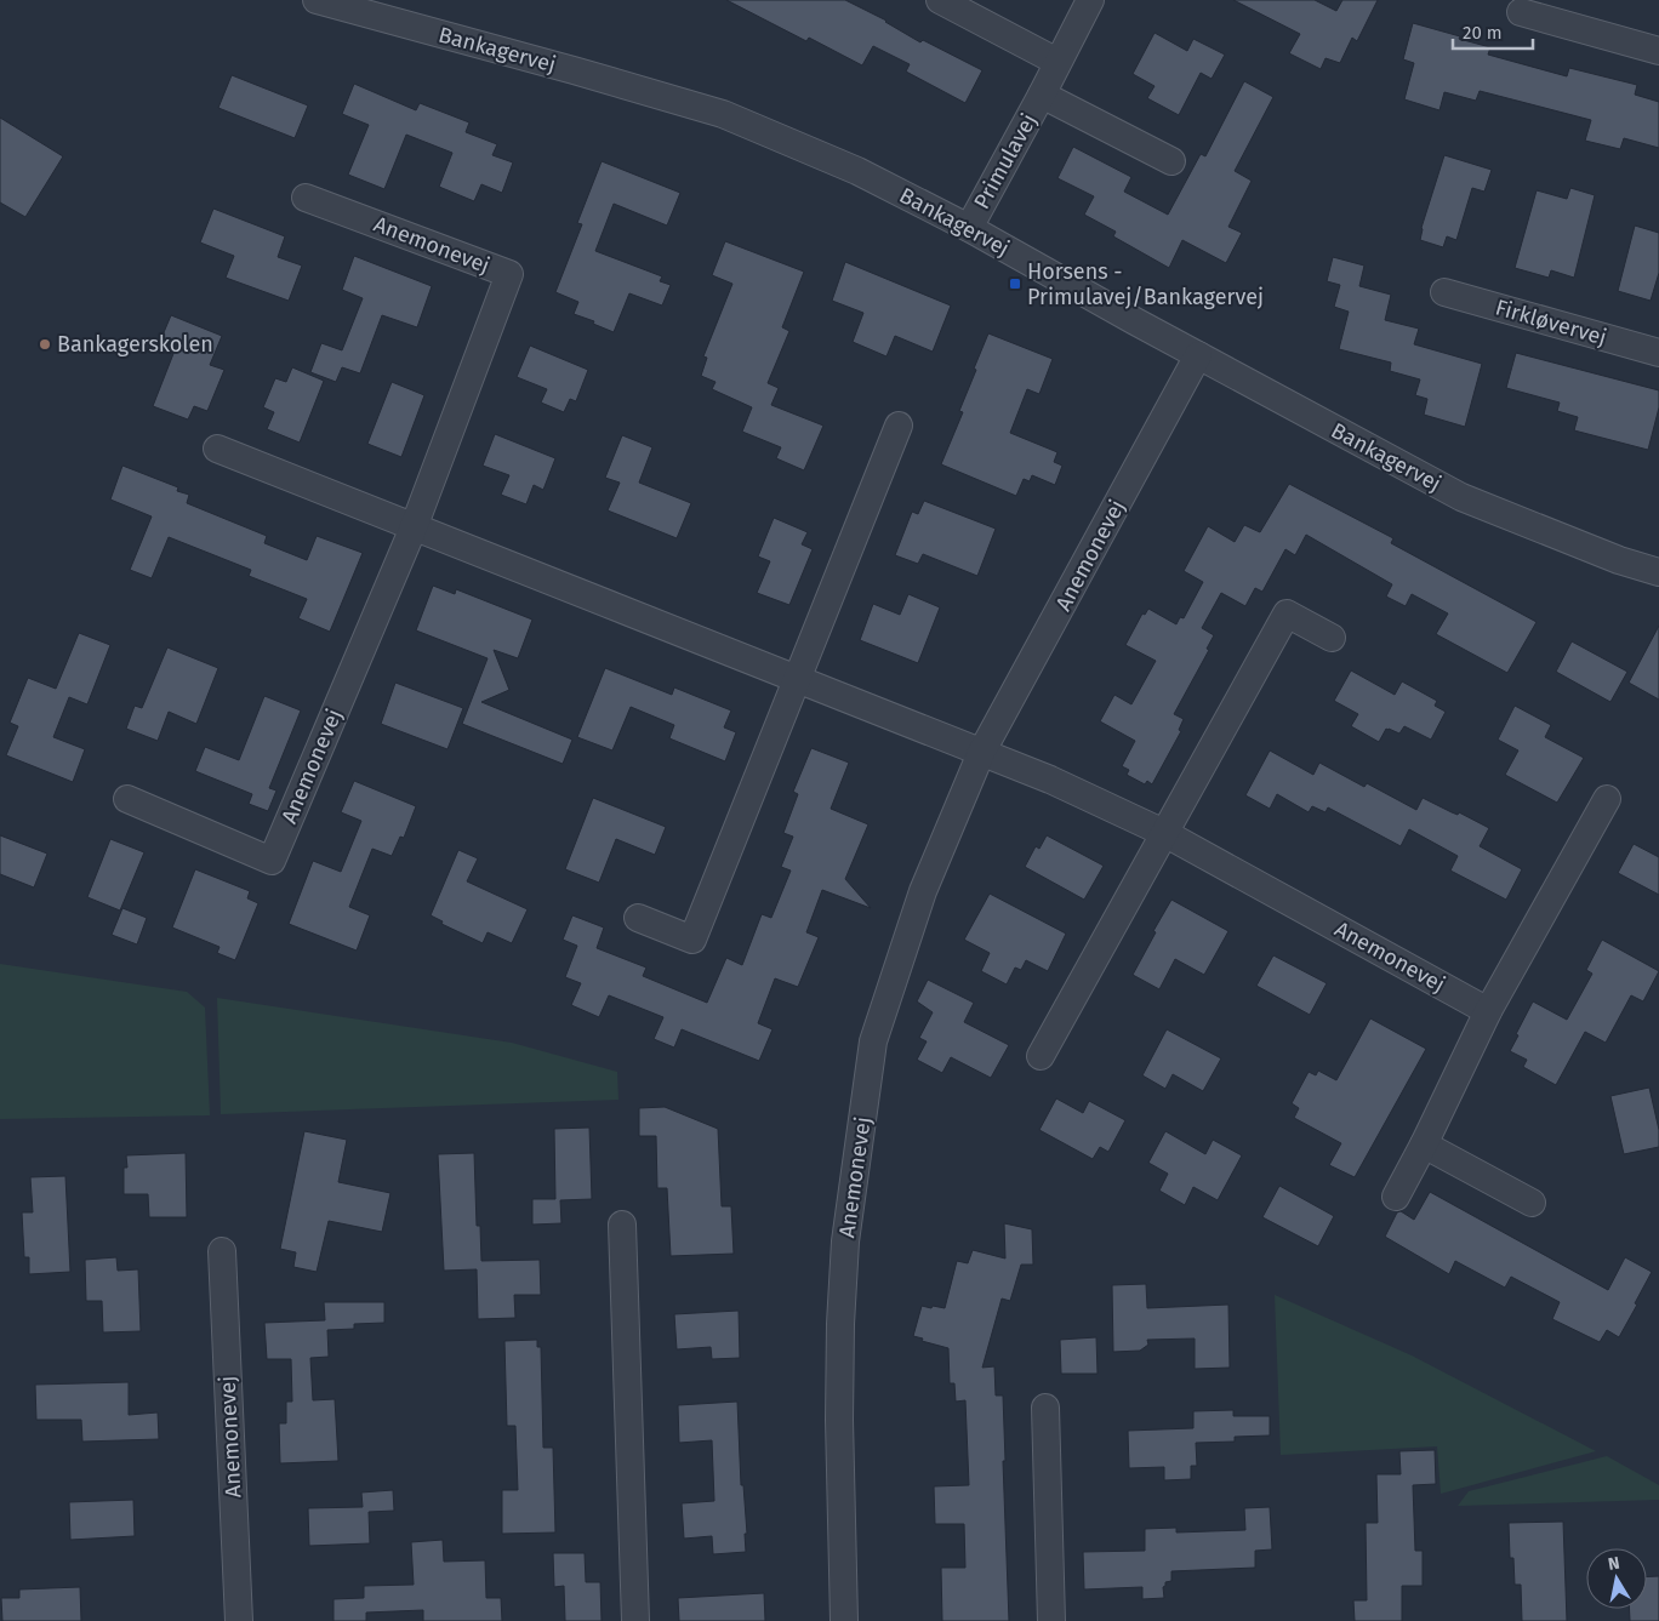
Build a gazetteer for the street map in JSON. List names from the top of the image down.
{
  "streets": {
    "street": [
      "Bankagervej",
      "Primulavej",
      "Anemonevej",
      "Firkløvervej"
    ]
  },
  "crossings": [
    ["Bankagervej", "Primulavej"],
    ["Bankagervej", "Anemonevej"]
  ],
  "places": {
    "transit": ["Horsens - Primulavej/Bankagervej"],
    "other": ["Bankagerskolen"]
  },
  "scale_bar": "20 m",
  "north": "top"
}
